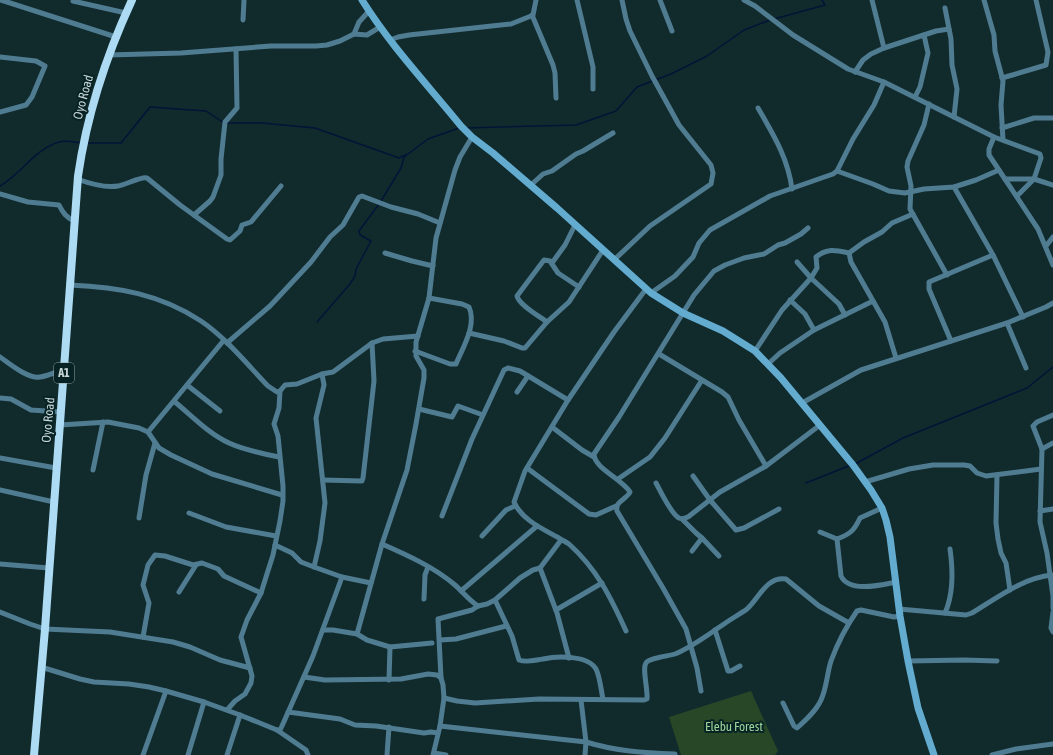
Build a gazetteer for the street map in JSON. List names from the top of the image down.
{
  "streets": {
    "highway": ["Oyo Road", "A1"]
  },
  "parks": ["Elebu Forest"]
}
